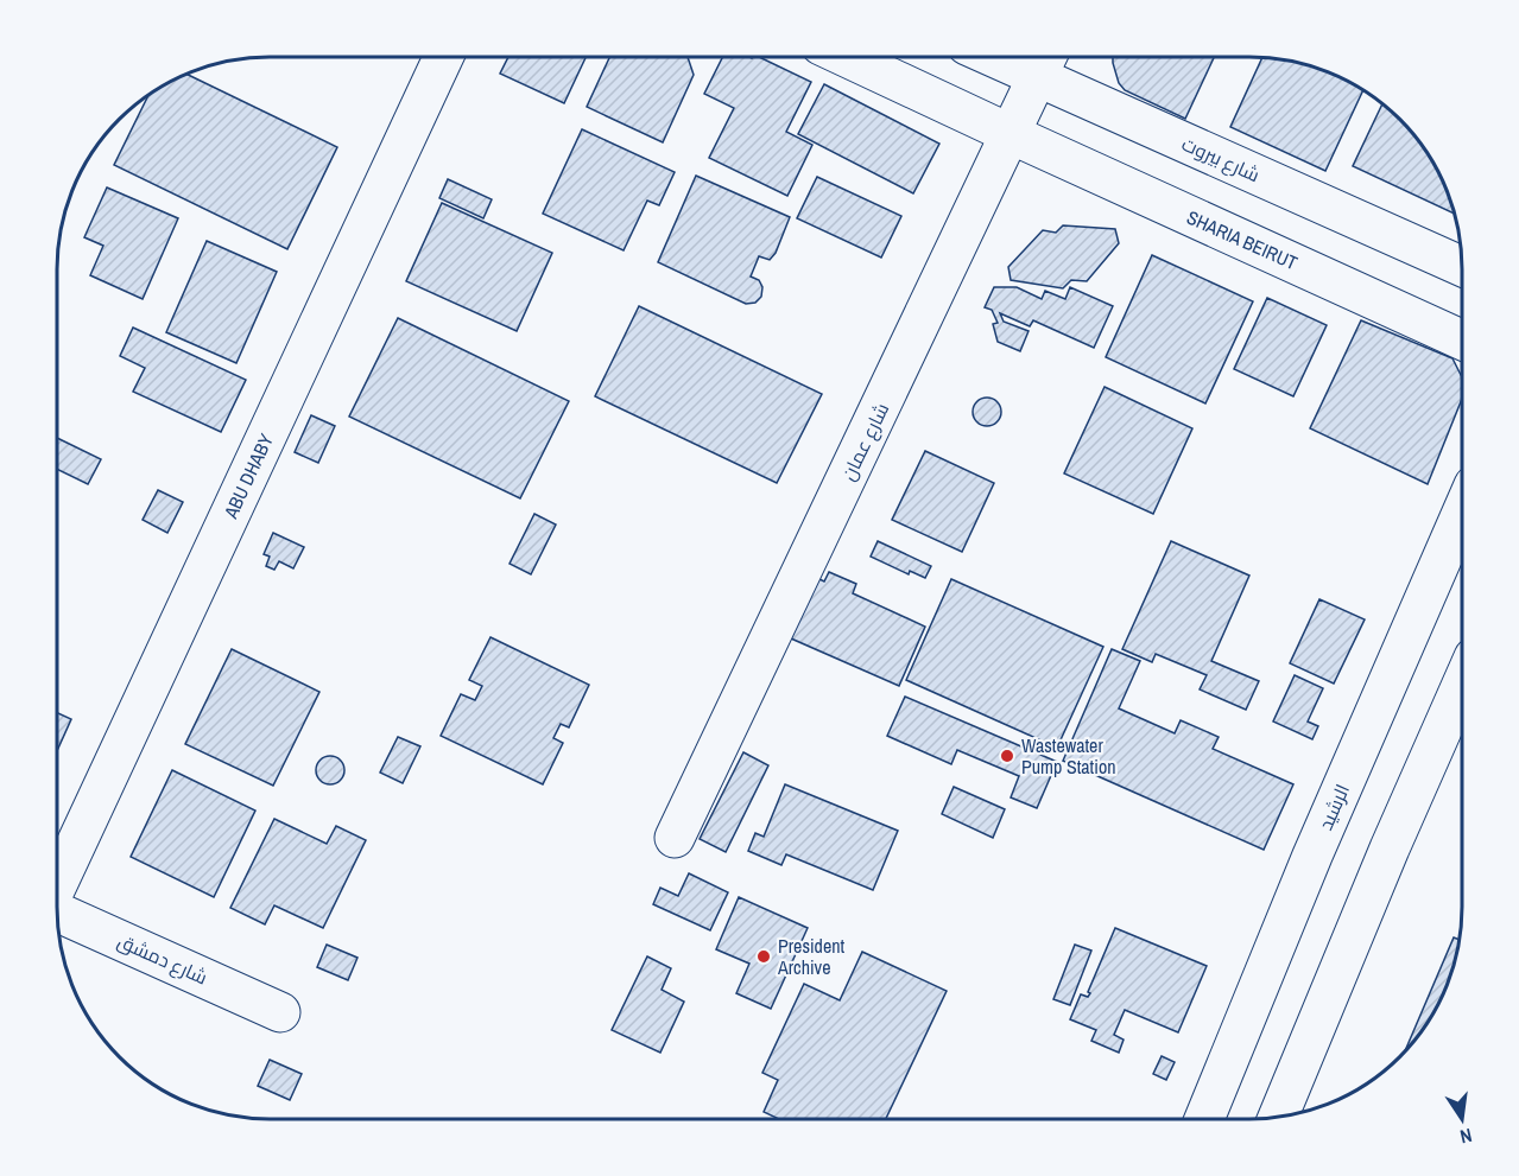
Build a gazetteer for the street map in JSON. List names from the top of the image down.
{
  "streets": {
    "main road": [
      "شارع بيروت",
      "SHARIA BEIRUT",
      "شارع عمان",
      "ABU DHABY",
      "الرشيد",
      "شارع دمشق"
    ]
  },
  "crossings": [
    ["شارع بيروت", "شارع عمان"],
    ["SHARIA BEIRUT", "شارع عمان"]
  ],
  "places": ["Wastewater Pump Station", "President Archive"],
  "north": "bottom"
}
